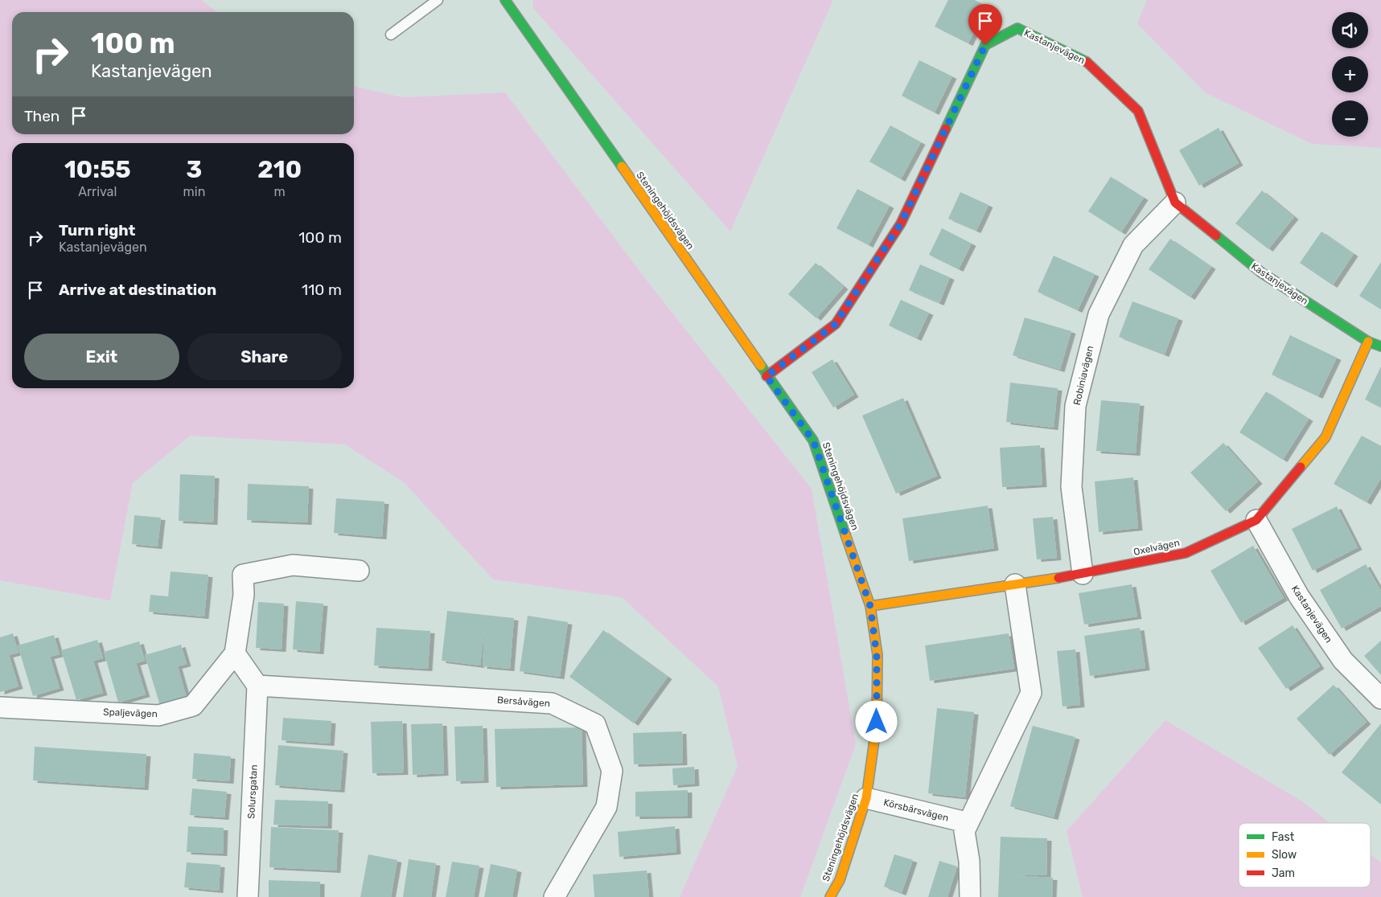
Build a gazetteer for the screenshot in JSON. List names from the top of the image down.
{
  "streets": {
    "street": [
      "Kastanjevägen",
      "Steningehöjdsvägen",
      "Robiniavägen",
      "Oxelvägen",
      "Bersåvägen",
      "Spaljevägen",
      "Solursgatan",
      "Körsbärsvägen"
    ]
  },
  "crossings": [
    ["Kastanjevägen", "Steningehöjdsvägen"],
    ["Kastanjevägen", "Robiniavägen"],
    ["Kastanjevägen", "Oxelvägen"],
    ["Steningehöjdsvägen", "Oxelvägen"],
    ["Steningehöjdsvägen", "Körsbärsvägen"],
    ["Robiniavägen", "Oxelvägen"],
    ["Bersåvägen", "Solursgatan"]
  ],
  "legend": ["Fast", "Slow", "Jam"],
  "page": {
    "map_buttons": ["+", "−"],
    "turn": ["100 m", "Kastanjevägen"],
    "then": "Then",
    "eta": [
      "10:55",
      "Arrival",
      "3",
      "min",
      "210",
      "m"
    ],
    "list": [
      {
        "name": "Turn right",
        "note": "Kastanjevägen",
        "value": "100 m"
      },
      {
        "name": "Arrive at destination",
        "value": "110 m"
      }
    ],
    "buttons": ["Exit", "Share"]
  }
}
